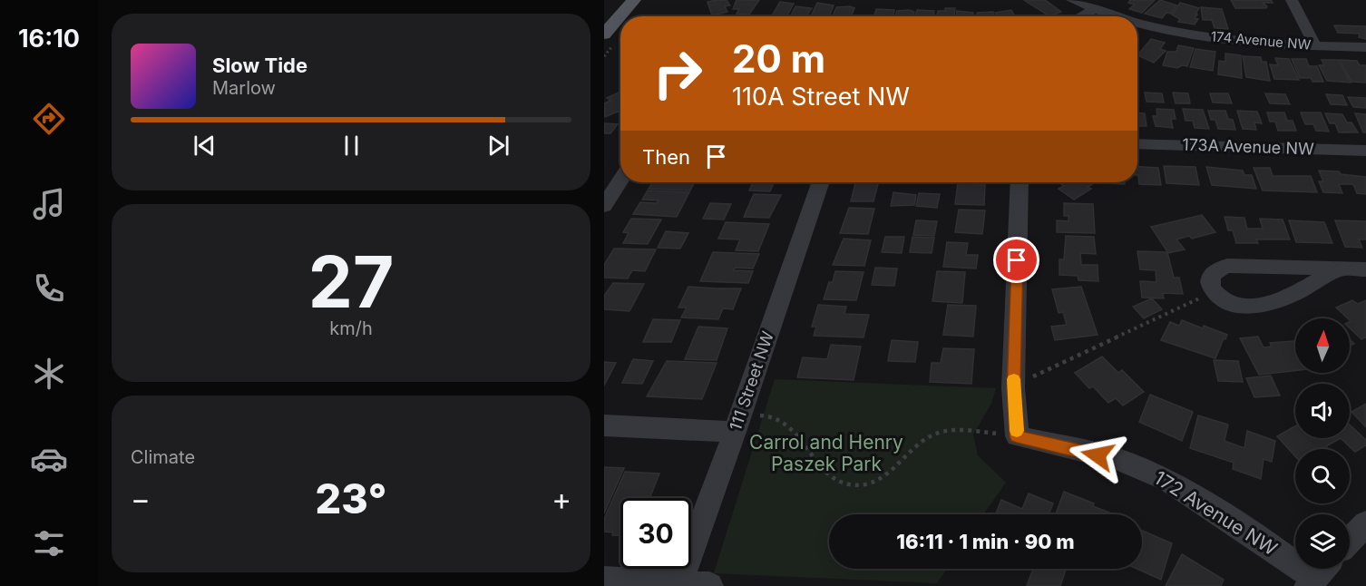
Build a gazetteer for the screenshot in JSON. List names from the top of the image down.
{
  "streets": {
    "street": [
      "174 Avenue NW",
      "173A Avenue NW",
      "111 Street NW",
      "172 Avenue NW"
    ]
  },
  "parks": ["Carrol and Henry Paszek Park"],
  "north": "top",
  "page": {
    "tabs": "16:10",
    "turn": ["20 m", "110A Street NW"],
    "song": ["Slow Tide", "Marlow"],
    "then": "Then",
    "tile": [
      ["27", "km/h"],
      "Climate"
    ],
    "heat": ["−", "23°", "+"],
    "limit": "30",
    "trip": "16:11 · 1 min · 90 m"
  }
}
